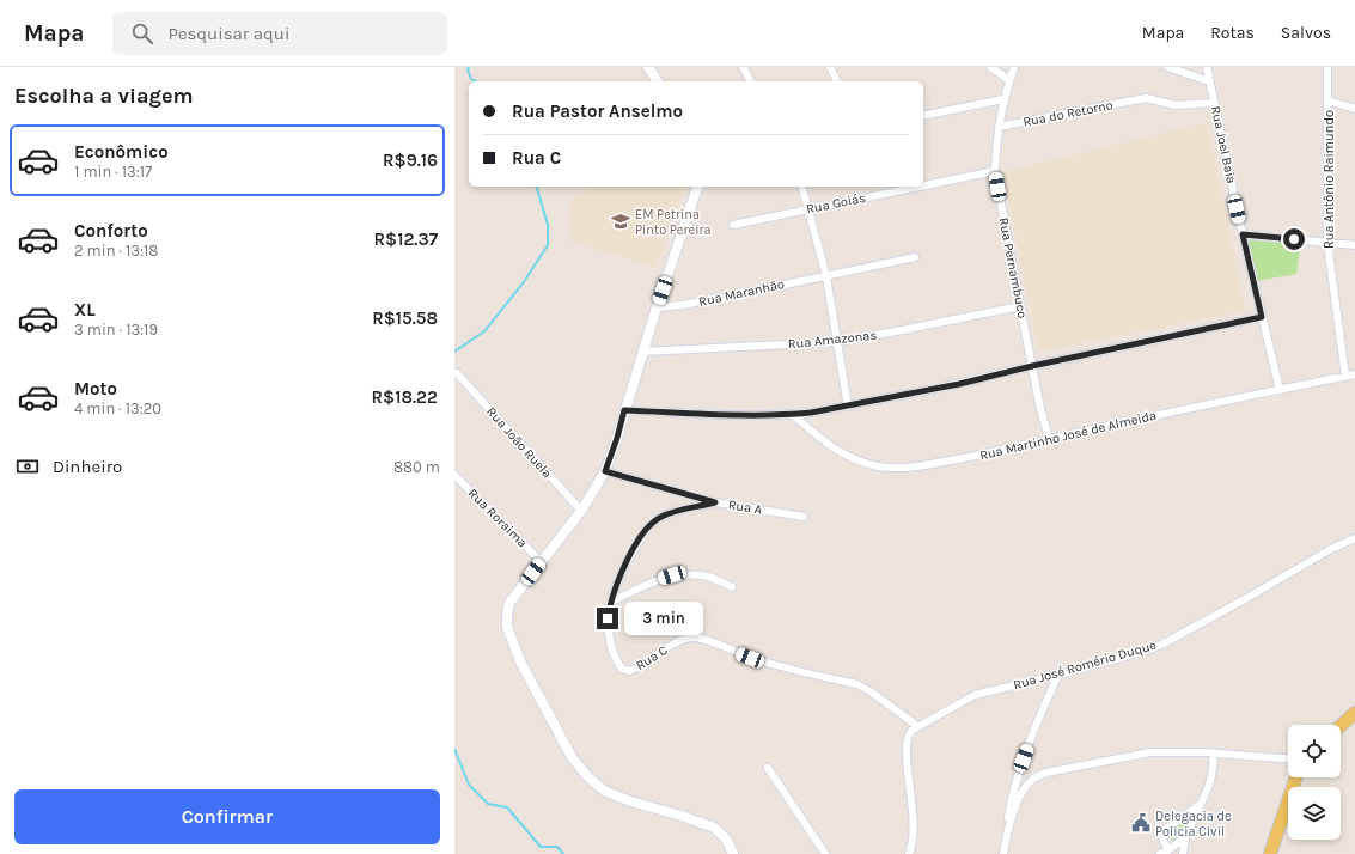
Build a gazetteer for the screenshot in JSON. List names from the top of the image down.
{
  "streets": {
    "street": [
      "Rua do Retorno",
      "Rua Joel Baia",
      "Rua Antônio Raimundo",
      "Rua Goiás",
      "Rua Pernambuco",
      "Rua Maranhão",
      "Rua Amazonas",
      "Rua Martinho José de Almeida",
      "Rua João Ruela",
      "Rua A",
      "Rua Roraima",
      "Rua C",
      "Rua José Romério Duque"
    ]
  },
  "crossings": [
    ["Rua do Retorno", "Rua Joel Baia"],
    ["Rua do Retorno", "Rua Pernambuco"],
    ["Rua Joel Baia", "Rua Martinho José de Almeida"],
    ["Rua Antônio Raimundo", "Rua Martinho José de Almeida"],
    ["Rua Goiás", "Rua Pernambuco"],
    ["Rua Pernambuco", "Rua Amazonas"],
    ["Rua Pernambuco", "Rua Martinho José de Almeida"],
    ["Rua A", "Rua C"],
    ["Rua C", "Rua José Romério Duque"]
  ],
  "places": {
    "school or university": ["EM Petrina Pinto Pereira"],
    "public building": ["Delegacia de Policia Civil"]
  },
  "page": {
    "header": "Mapa",
    "search": "Pesquisar aqui",
    "nav": ["Mapa", "Rotas", "Salvos"],
    "heading": "Escolha a viagem",
    "banner": ["Rua Pastor Anselmo", "Rua C"],
    "list": [
      {
        "name": "Econômico",
        "note": "1 min · 13:17",
        "value": "R$9.16"
      },
      {
        "name": "Conforto",
        "note": "2 min · 13:18",
        "value": "R$12.37"
      },
      {
        "name": "XL",
        "note": "3 min · 13:19",
        "value": "R$15.58"
      },
      {
        "name": "Moto",
        "note": "4 min · 13:20",
        "value": "R$18.22"
      }
    ],
    "pay": ["Dinheiro", "880 m"],
    "bubble": "3 min",
    "buttons": "Confirmar"
  }
}
